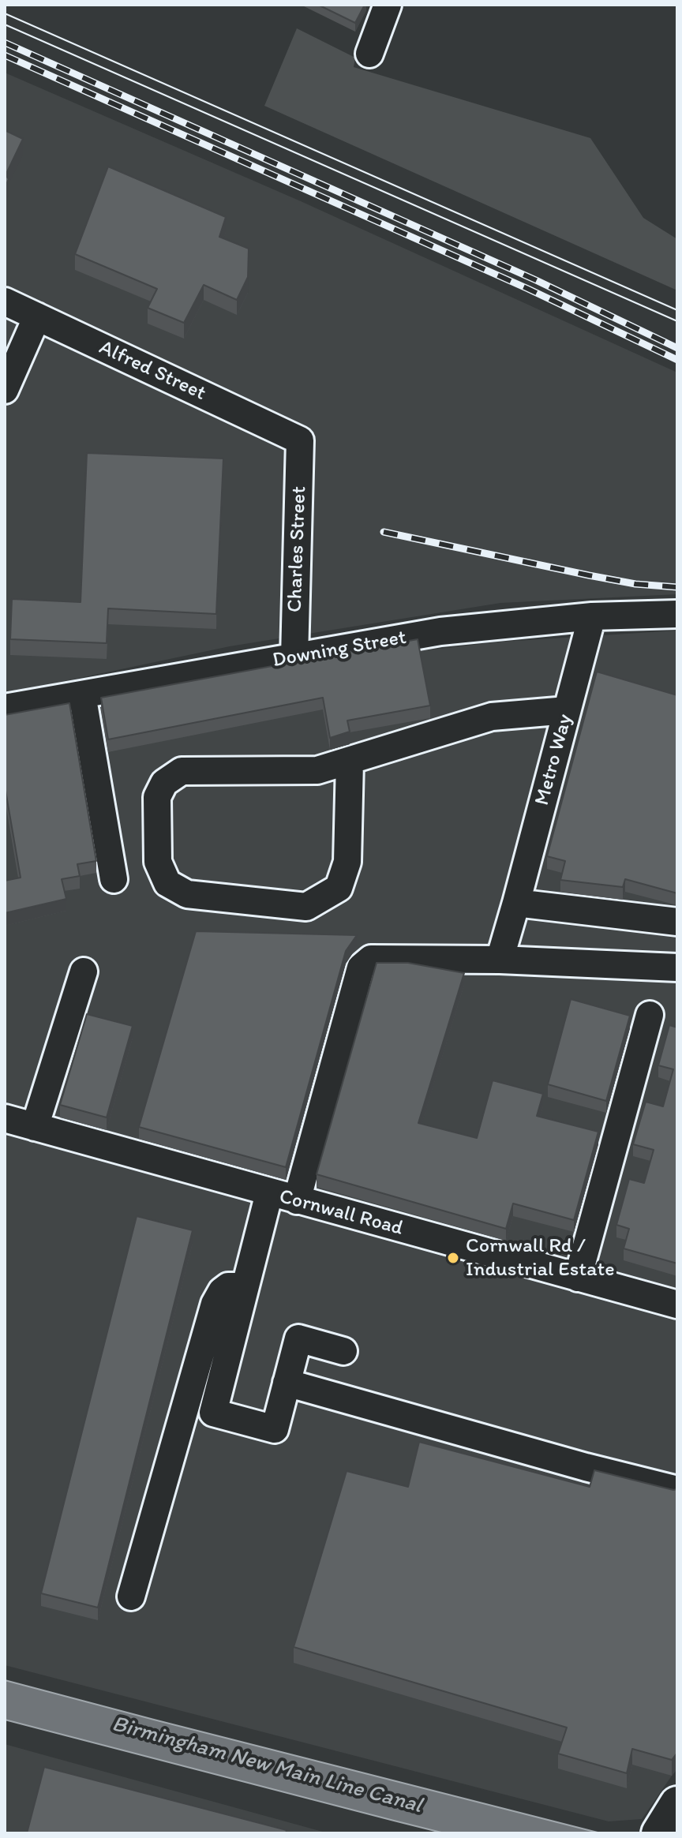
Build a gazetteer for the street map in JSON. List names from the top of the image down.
{
  "streets": {
    "street": [
      "Alfred Street",
      "Charles Street",
      "Downing Street",
      "Metro Way",
      "Cornwall Road"
    ]
  },
  "crossings": [
    ["Alfred Street", "Charles Street"],
    ["Charles Street", "Downing Street"],
    ["Downing Street", "Metro Way"]
  ],
  "water": ["Birmingham New Main Line Canal"],
  "places": ["Cornwall Rd / Industrial Estate"]
}
